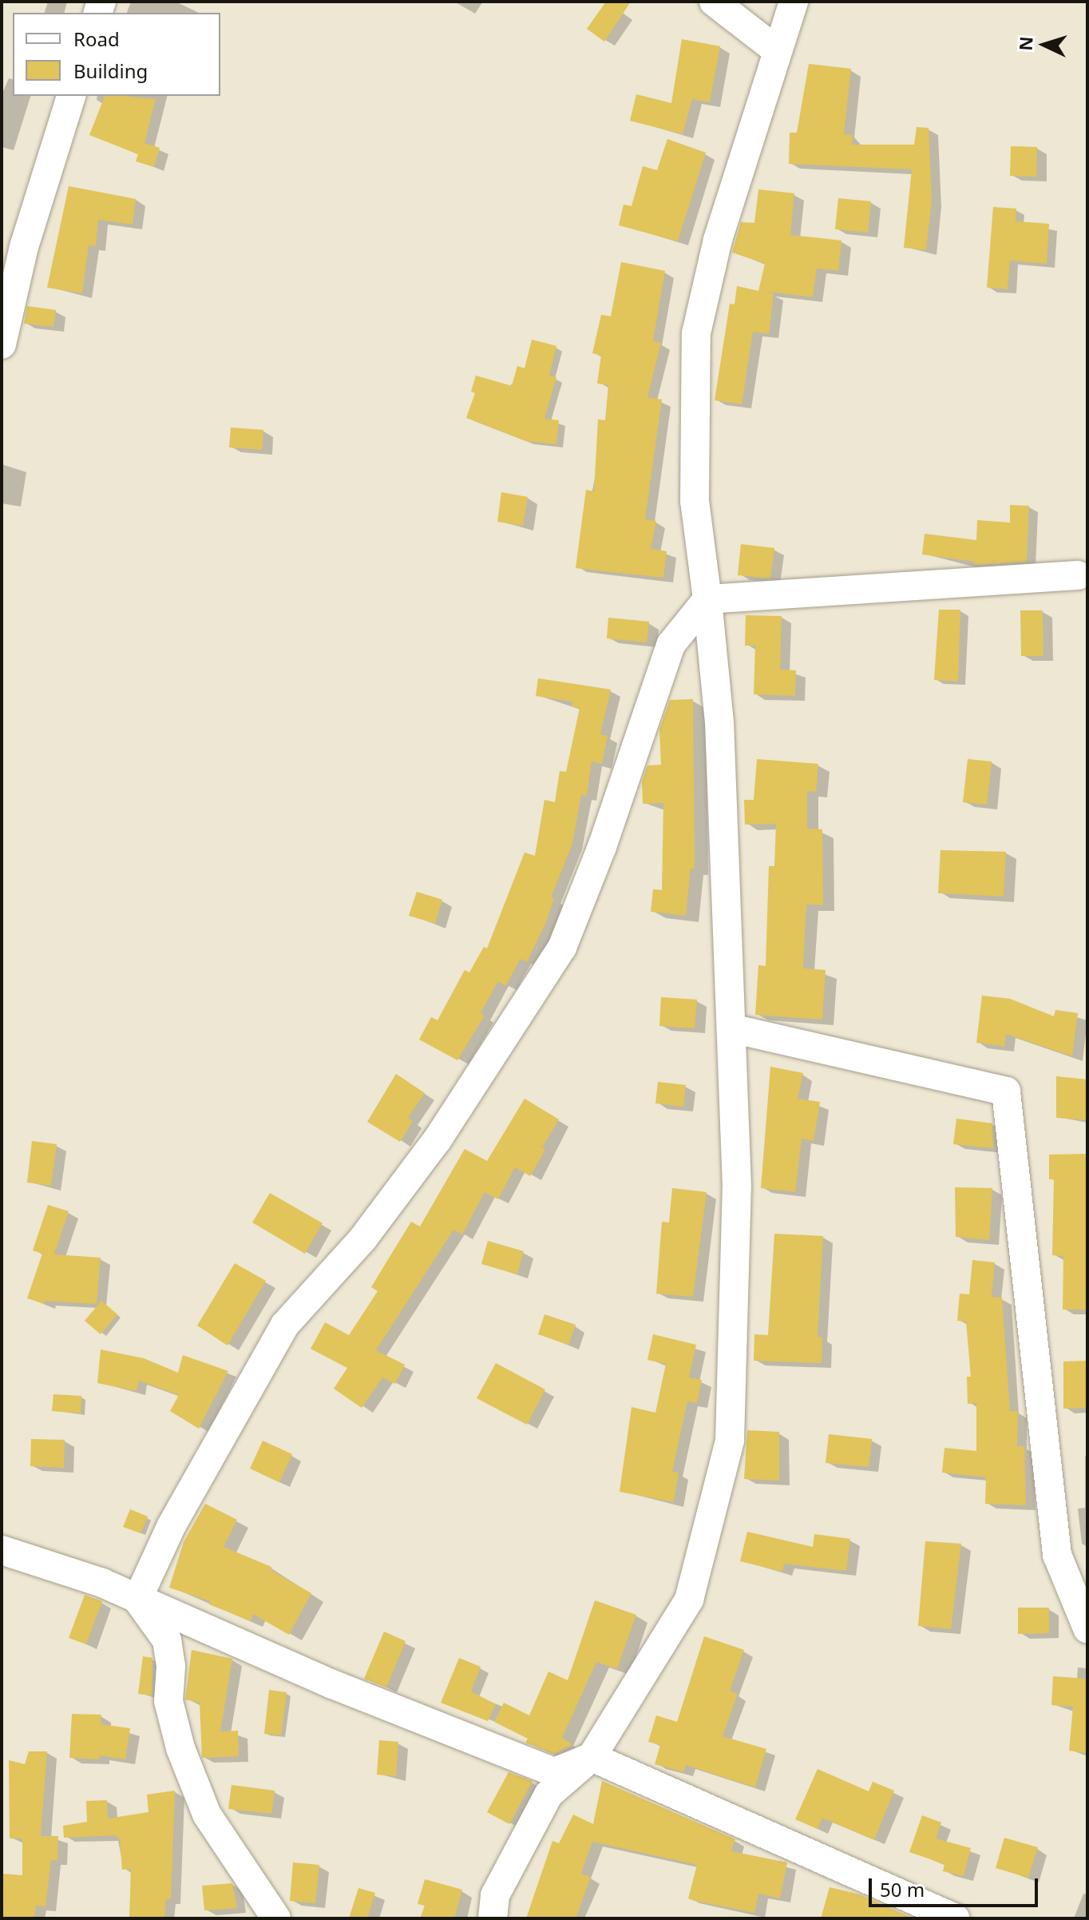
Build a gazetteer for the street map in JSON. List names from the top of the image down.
{
  "legend": ["Road", "Building"],
  "scale_bar": "50 m",
  "north": "left"
}
